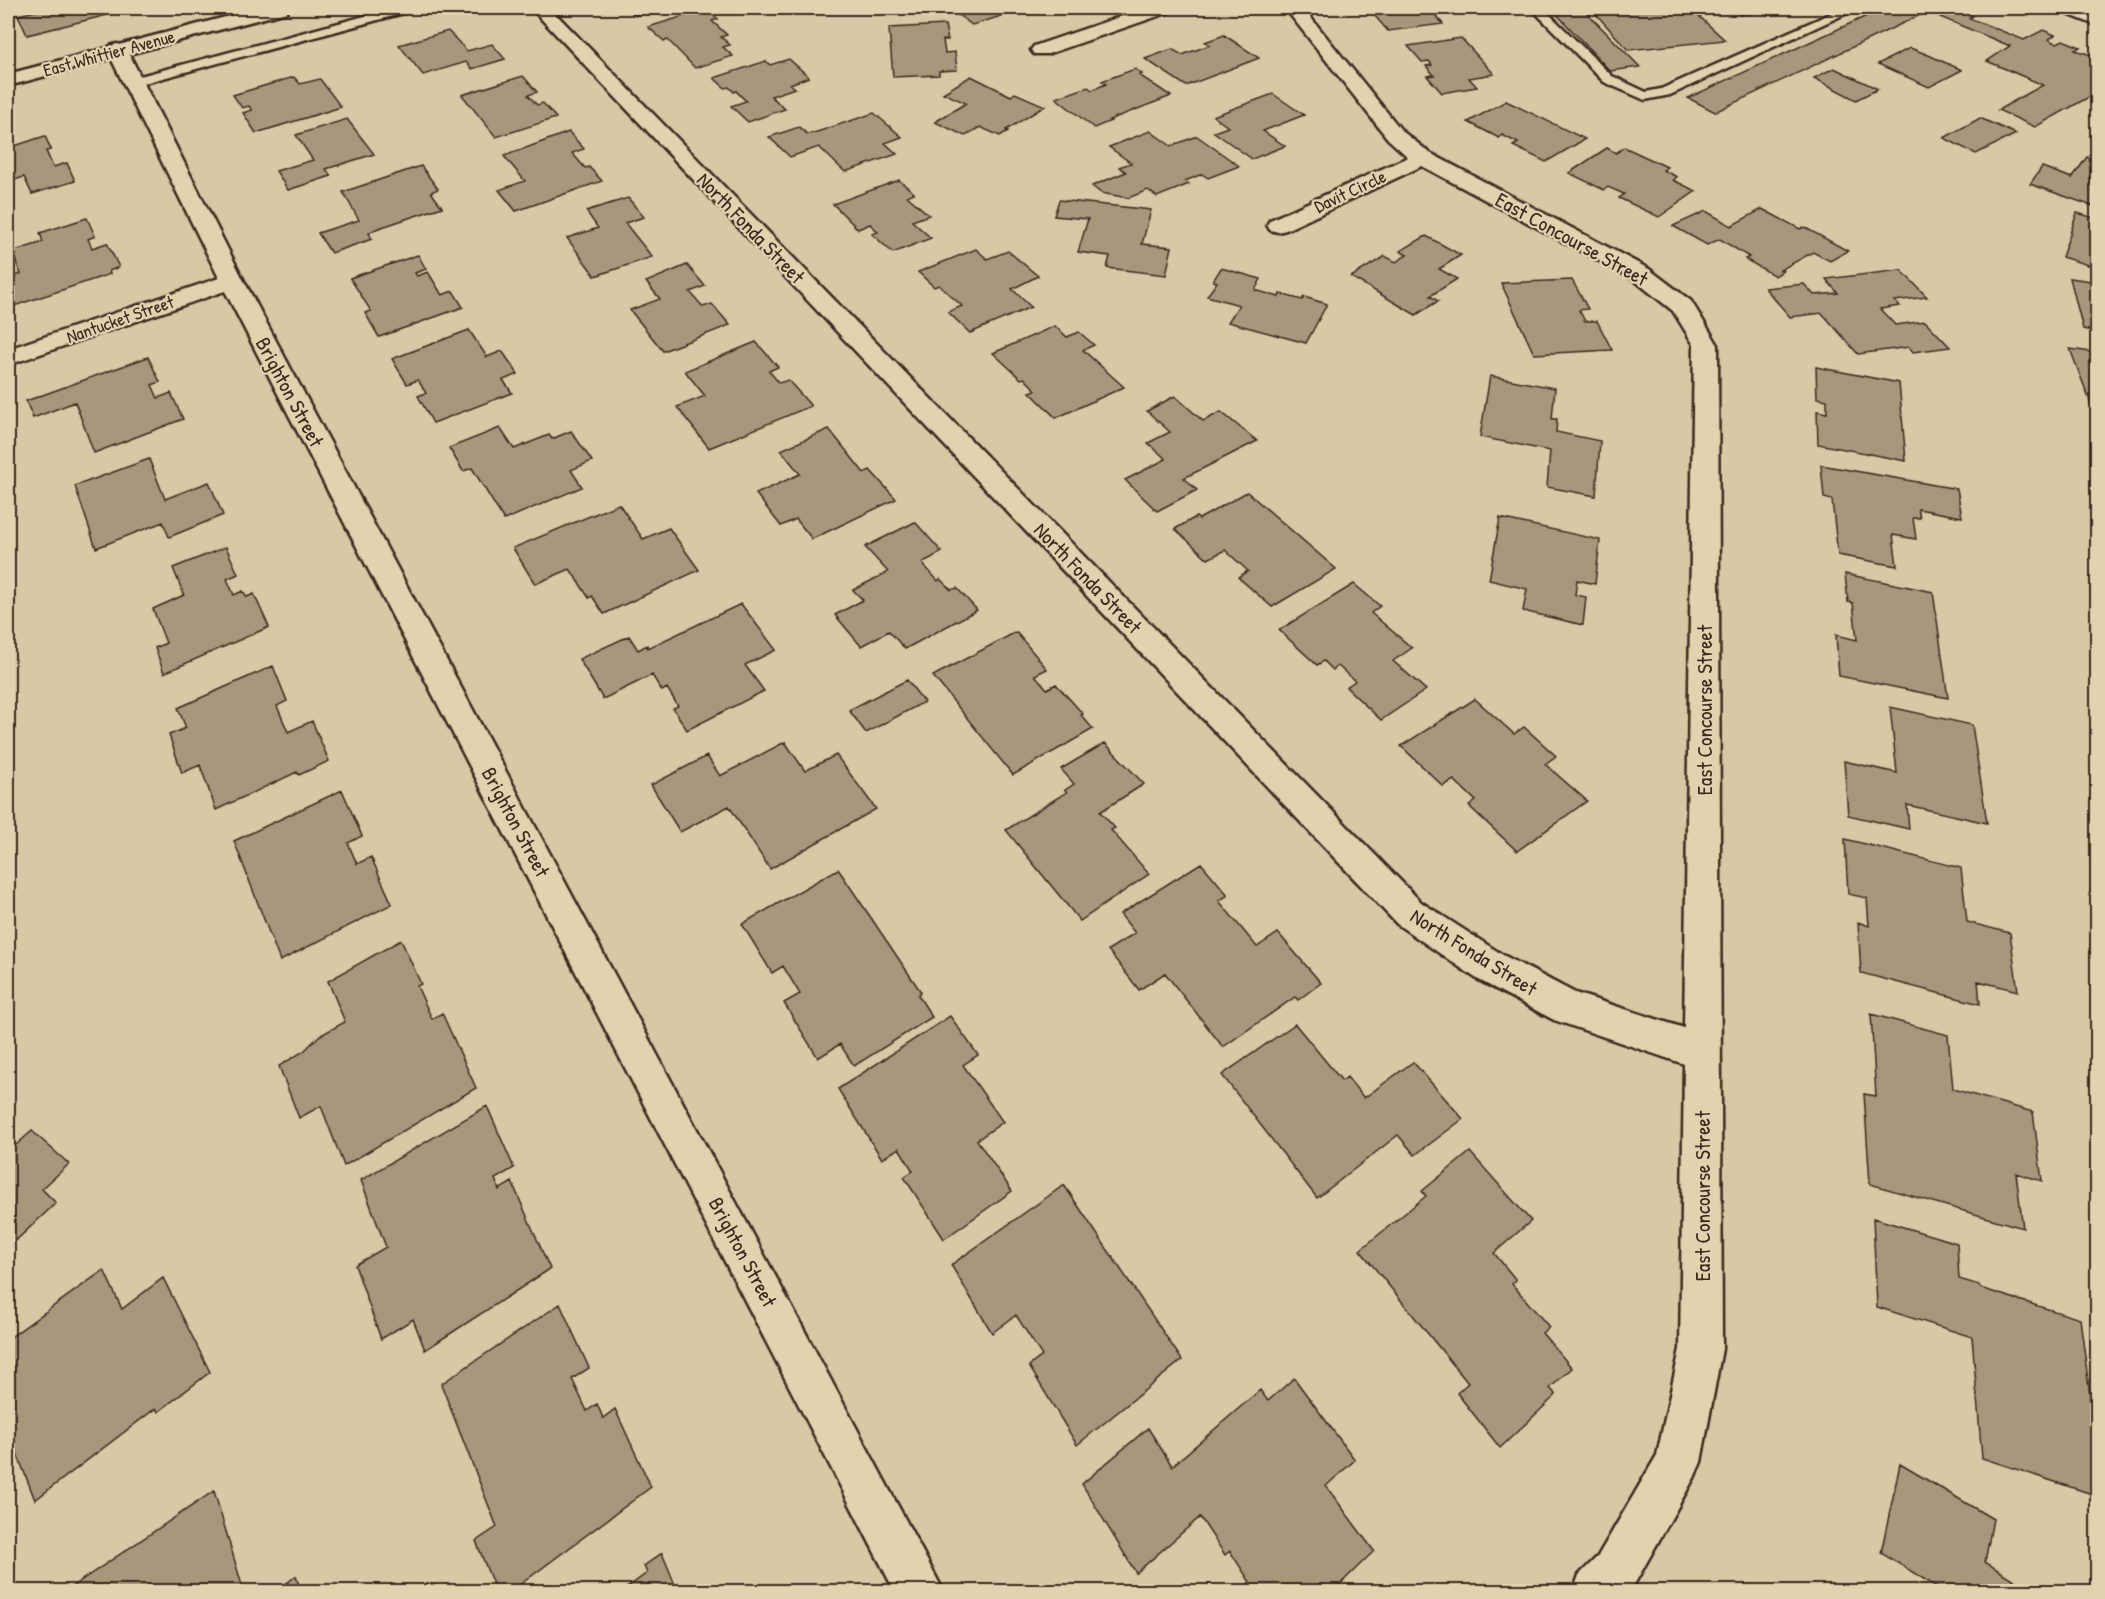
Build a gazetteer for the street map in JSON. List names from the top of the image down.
{
  "streets": {
    "street": [
      "East Whittier Avenue",
      "Davit Circle",
      "North Fonda Street",
      "East Concourse Street",
      "Nantucket Street",
      "Brighton Street"
    ]
  },
  "crossings": [
    ["East Whittier Avenue", "Brighton Street"],
    ["Davit Circle", "East Concourse Street"],
    ["North Fonda Street", "East Concourse Street"],
    ["Nantucket Street", "Brighton Street"]
  ]
}
